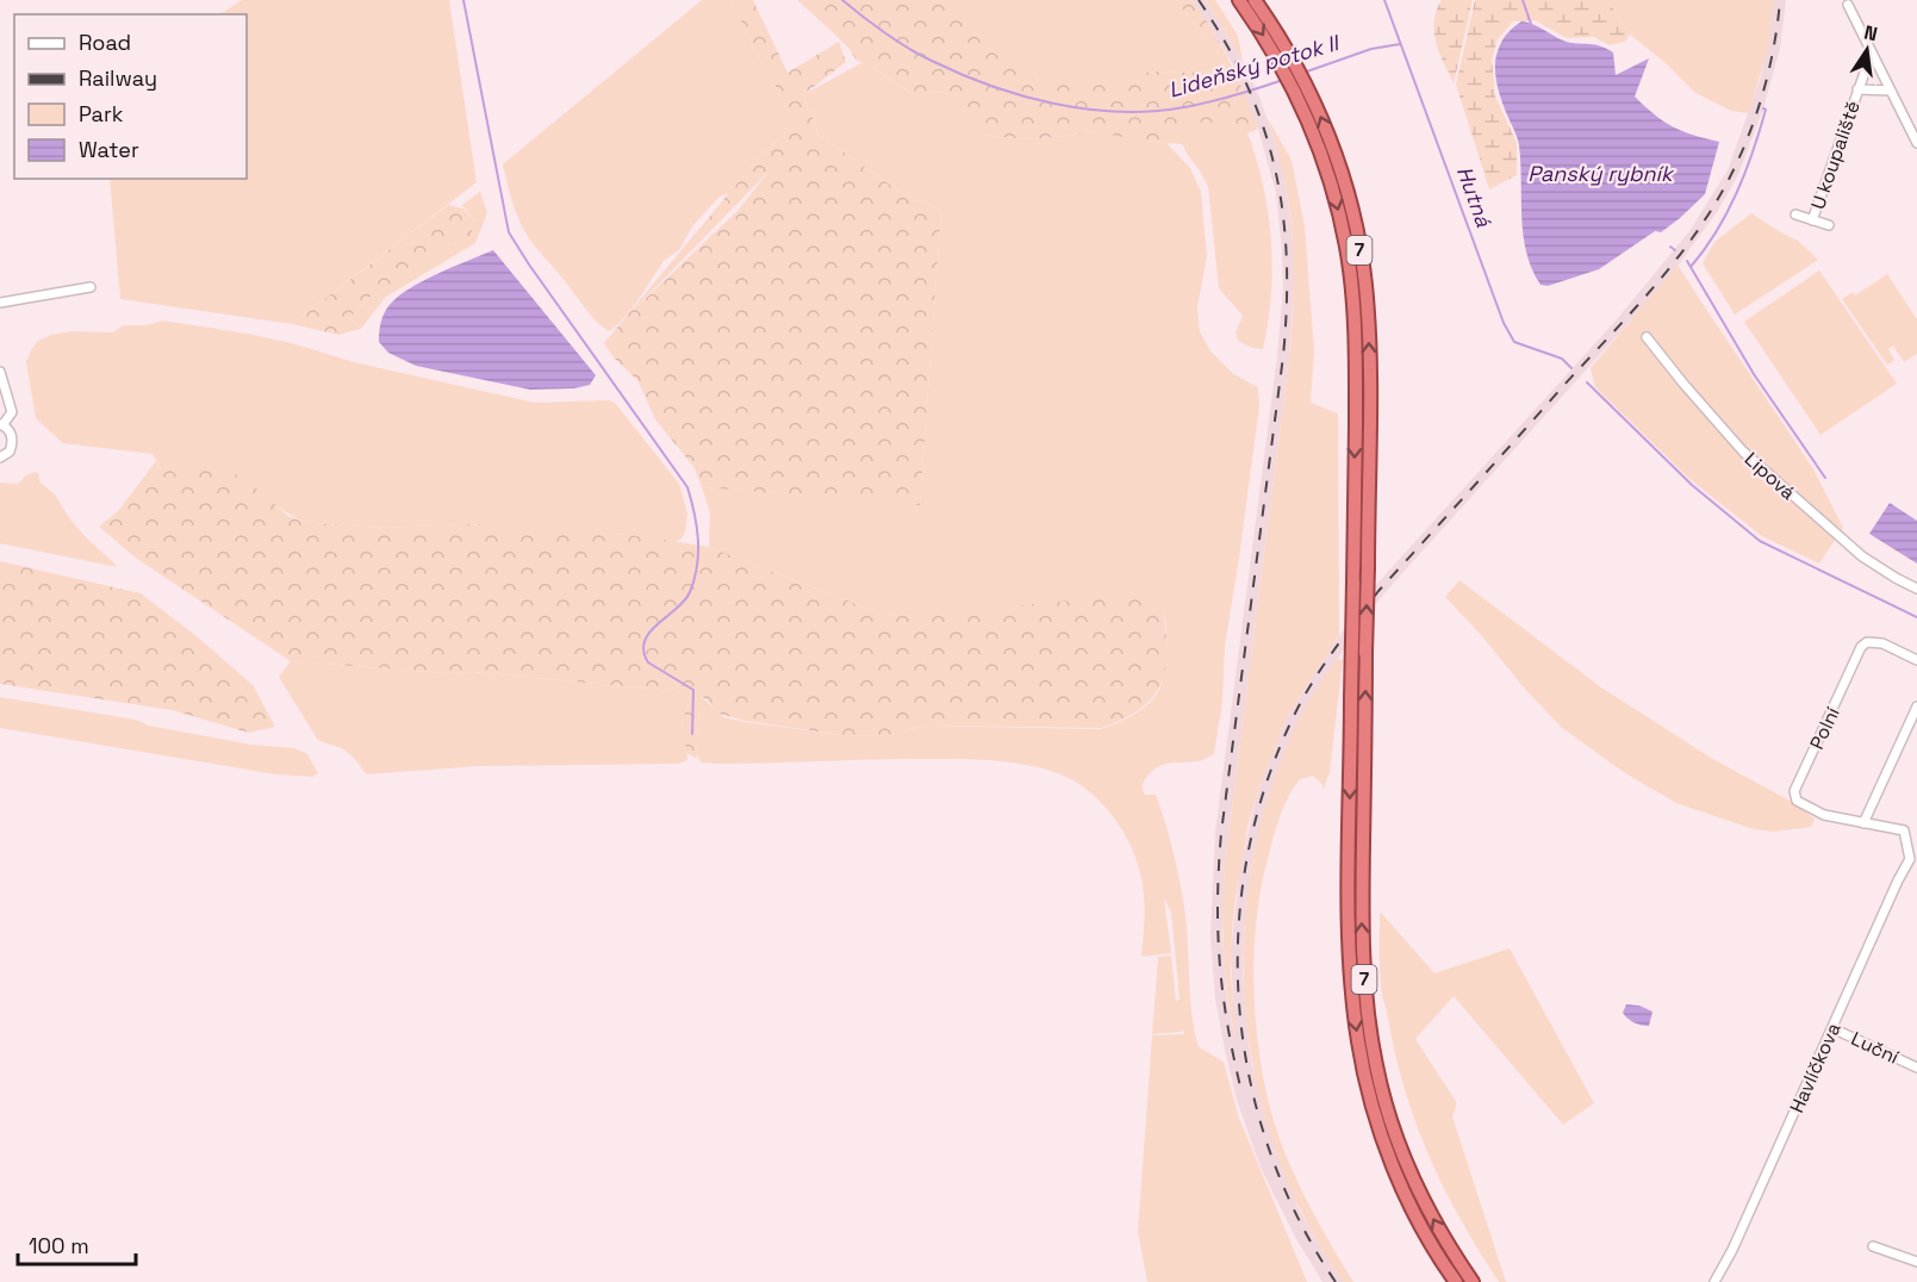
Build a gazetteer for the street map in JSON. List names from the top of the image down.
{
  "streets": {
    "highway": ["7"],
    "street": [
      "U koupaliště",
      "Lipová",
      "Polní",
      "Luční",
      "Havlíčkova"
    ]
  },
  "crossings": [
    ["Polní", "Havlíčkova"],
    ["Luční", "Havlíčkova"]
  ],
  "water": ["Lideňský potok II", "Panský rybník", "Hutná"],
  "legend": [
    "Road",
    "Railway",
    "Park",
    "Water"
  ],
  "scale_bar": "100 m",
  "north": "top"
}
